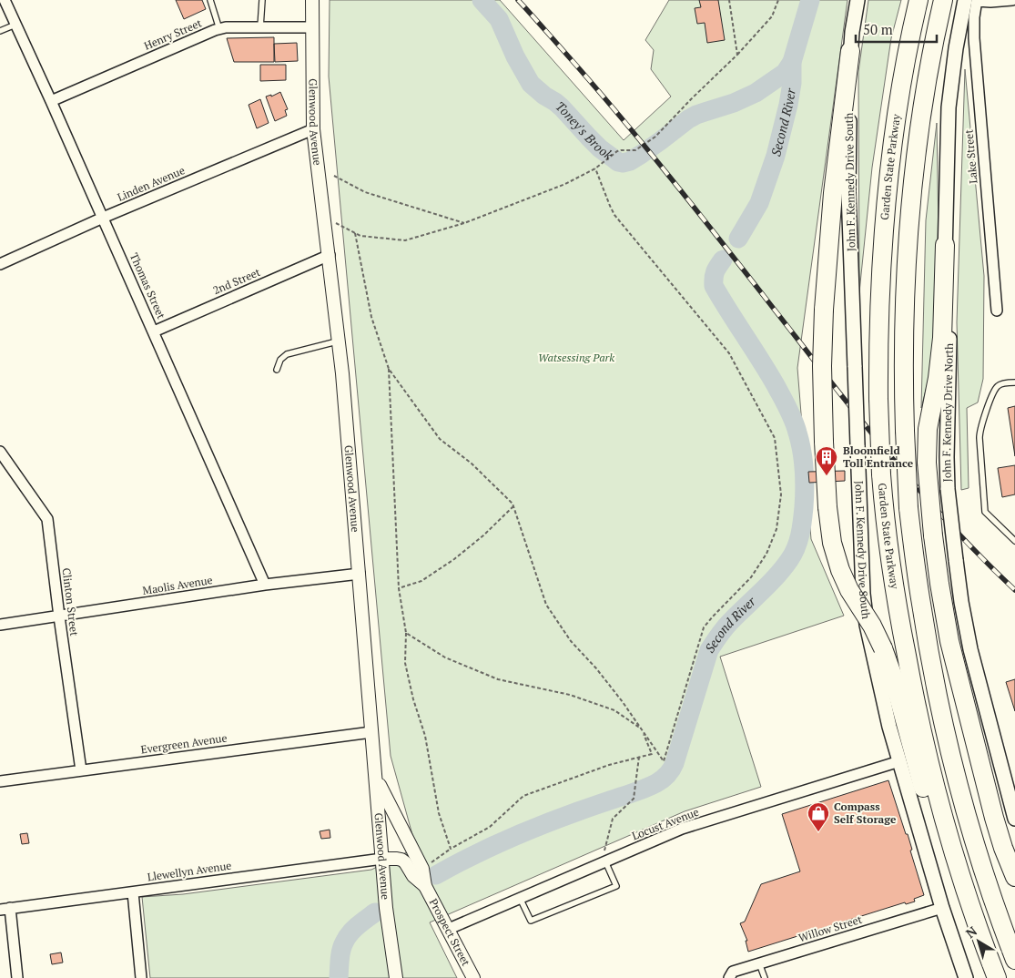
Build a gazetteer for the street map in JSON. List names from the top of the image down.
{
  "streets": {
    "highway": ["Garden State Parkway"],
    "main road": ["John F. Kennedy Drive South", "John F. Kennedy Drive North"],
    "street": [
      "Henry Street",
      "Glenwood Avenue",
      "Lake Street",
      "Linden Avenue",
      "2nd Street",
      "Thomas Street",
      "Maolis Avenue",
      "Clinton Street",
      "Evergreen Avenue",
      "Locust Avenue",
      "Llewellyn Avenue",
      "Willow Street",
      "Prospect Street"
    ]
  },
  "crossings": [
    ["Henry Street", "Glenwood Avenue"],
    ["Henry Street", "Thomas Street"],
    ["Glenwood Avenue", "Linden Avenue"],
    ["Glenwood Avenue", "2nd Street"],
    ["Glenwood Avenue", "Maolis Avenue"],
    ["Glenwood Avenue", "Evergreen Avenue"],
    ["Glenwood Avenue", "Llewellyn Avenue"],
    ["Glenwood Avenue", "Prospect Street"],
    ["John F. Kennedy Drive South", "Locust Avenue"],
    ["John F. Kennedy Drive South", "Willow Street"],
    ["Linden Avenue", "Thomas Street"],
    ["2nd Street", "Thomas Street"],
    ["Thomas Street", "Maolis Avenue"],
    ["Maolis Avenue", "Clinton Street"],
    ["Clinton Street", "Evergreen Avenue"],
    ["Locust Avenue", "Prospect Street"],
    ["Llewellyn Avenue", "Prospect Street"]
  ],
  "water": ["Second River", "Toney's Brook"],
  "parks": ["Watsessing Park"],
  "places": {
    "building": ["Bloomfield Toll Entrance"],
    "shop": ["Compass Self Storage"]
  },
  "scale_bar": "50 m",
  "north": "top left"
}
